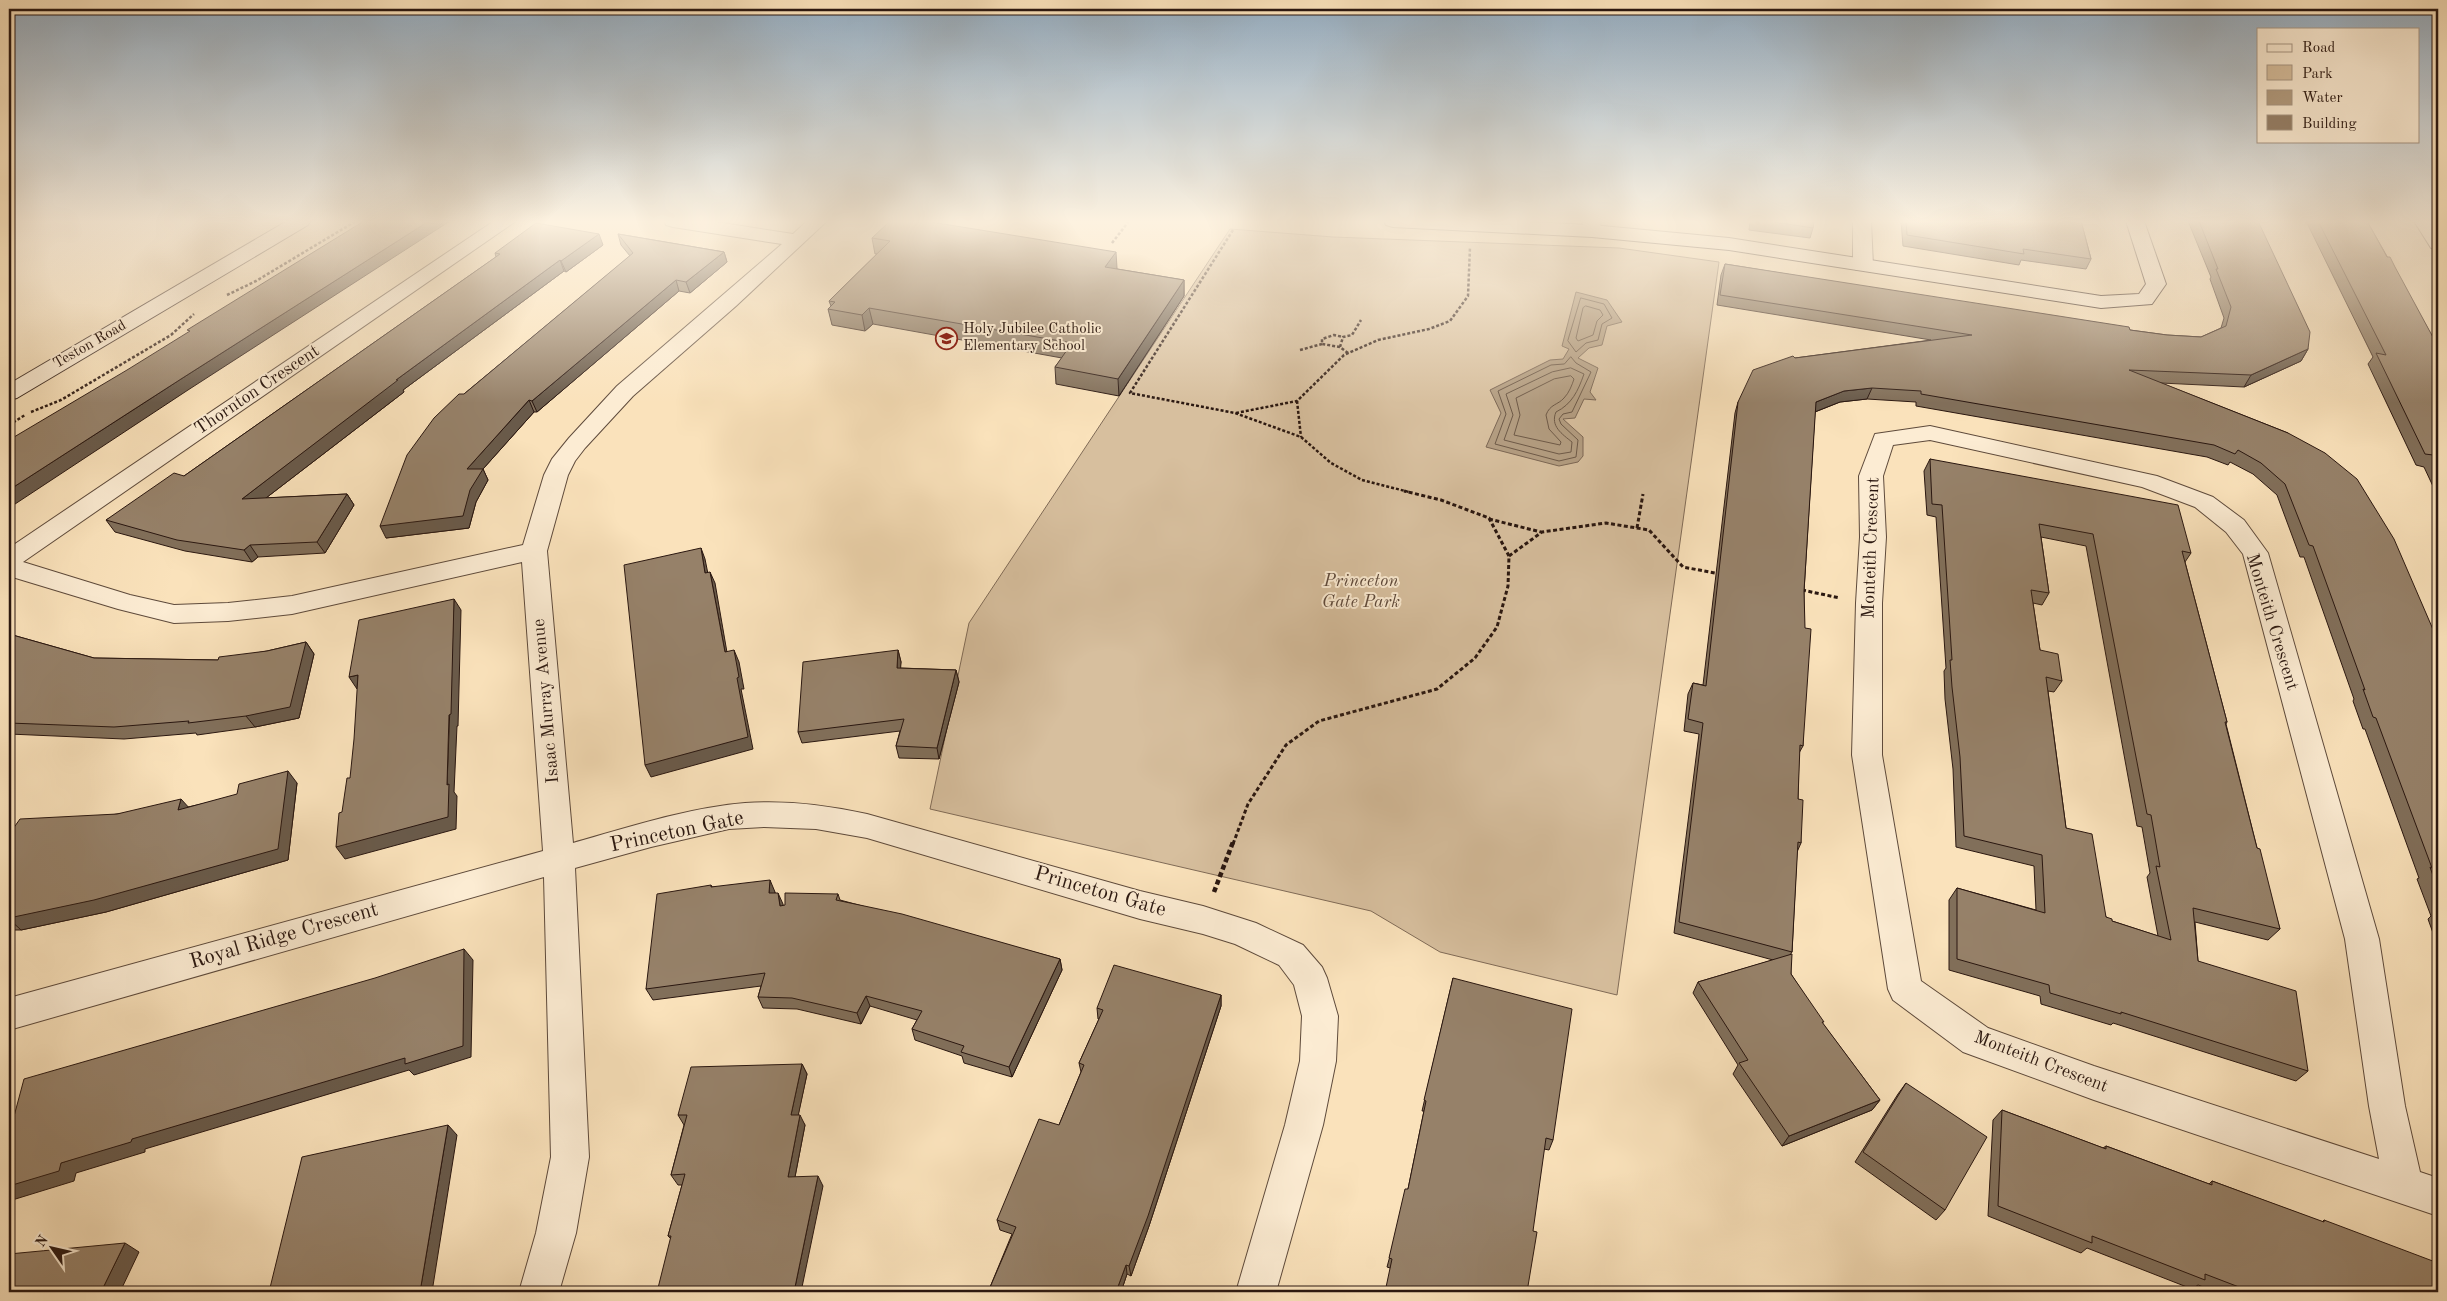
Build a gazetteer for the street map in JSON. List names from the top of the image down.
{
  "streets": {
    "street": [
      "Teston Road",
      "Thornton Crescent",
      "Monteith Crescent",
      "Isaac Murray Avenue",
      "Princeton Gate",
      "Royal Ridge Crescent"
    ]
  },
  "crossings": [
    ["Isaac Murray Avenue", "Princeton Gate"],
    ["Isaac Murray Avenue", "Royal Ridge Crescent"],
    ["Princeton Gate", "Royal Ridge Crescent"]
  ],
  "parks": ["Princeton Gate Park"],
  "places": {
    "school or university": ["Holy Jubilee Catholic Elementary School"]
  },
  "legend": [
    "Road",
    "Park",
    "Water",
    "Building"
  ],
  "north": "top left"
}
